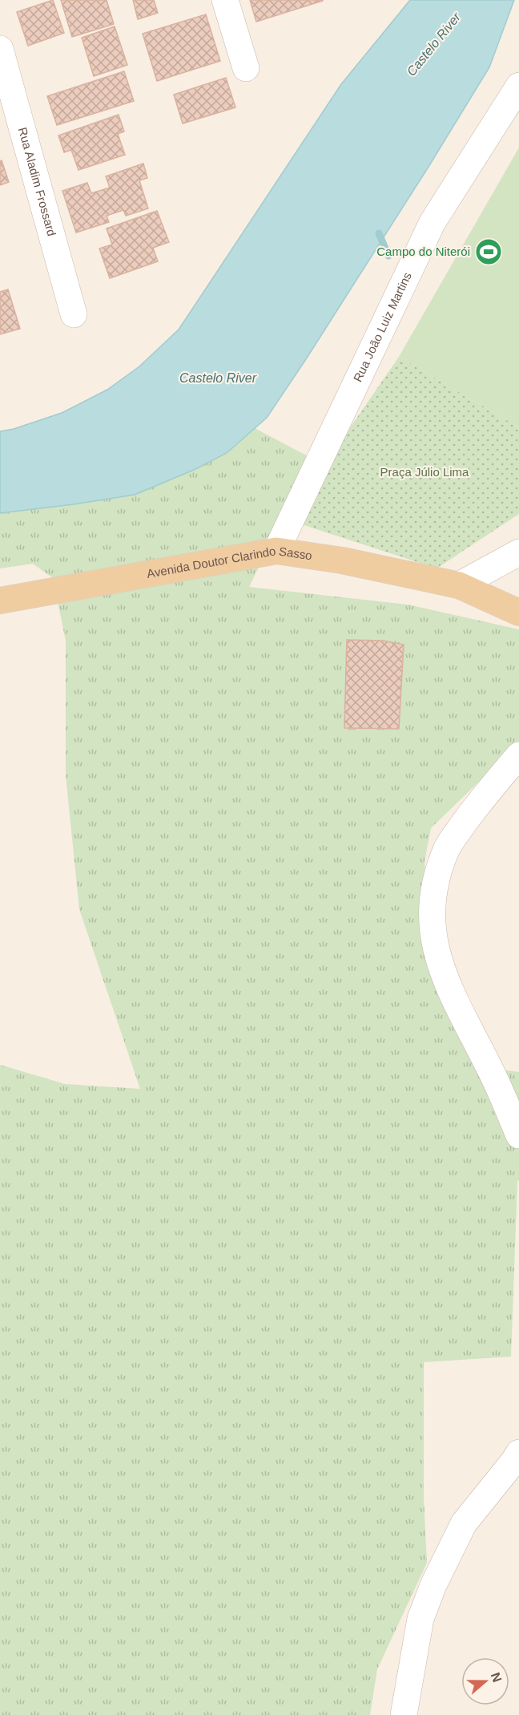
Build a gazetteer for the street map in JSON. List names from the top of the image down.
{
  "streets": {
    "main road": ["Avenida Doutor Clarindo Sasso"],
    "street": ["Rua Aladim Frossard", "Rua João Luiz Martins"]
  },
  "crossings": [
    ["Rua João Luiz Martins", "Avenida Doutor Clarindo Sasso"]
  ],
  "water": ["Castelo River"],
  "parks": ["Praça Júlio Lima"],
  "places": {
    "sports": ["Campo do Niterói"]
  },
  "north": "right"
}
